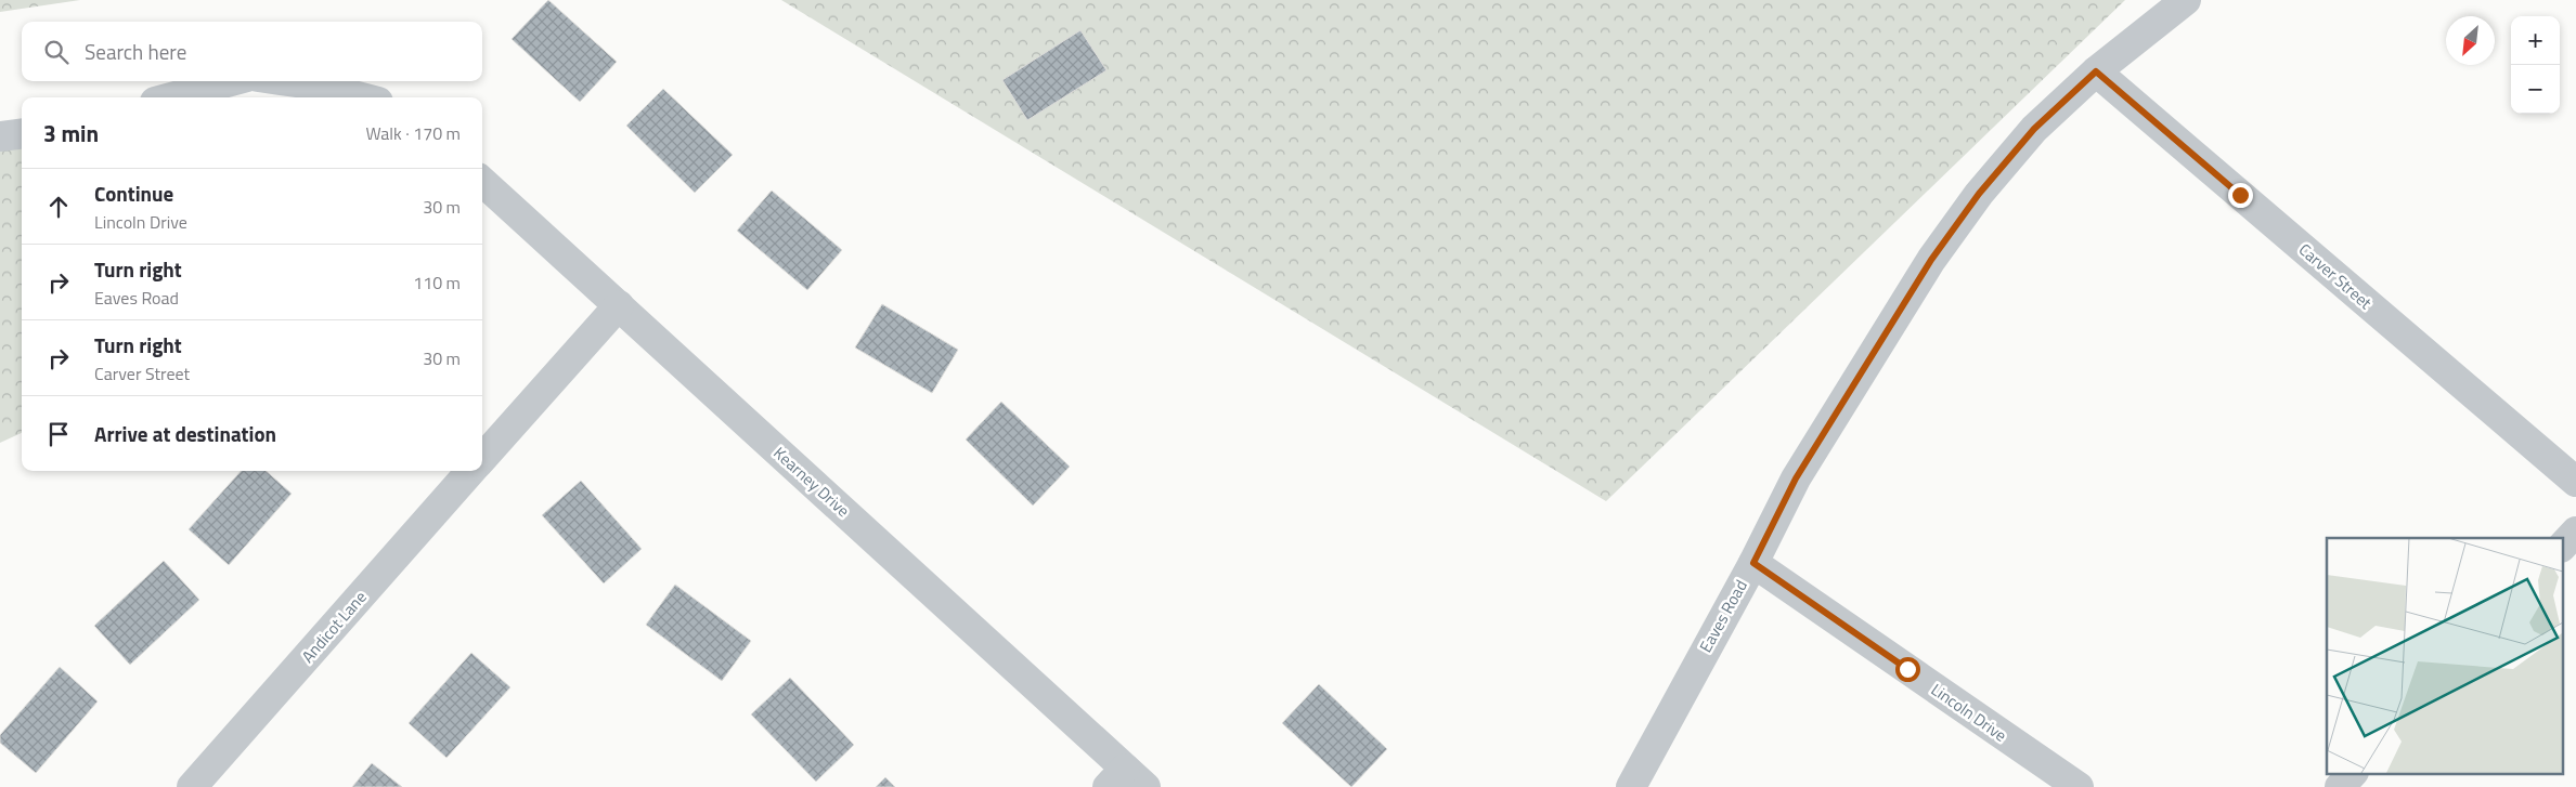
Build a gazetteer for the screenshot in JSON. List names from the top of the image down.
{
  "streets": {
    "street": [
      "Carver Street",
      "Kearney Drive",
      "Eaves Road",
      "Andicot Lane",
      "Lincoln Drive"
    ]
  },
  "crossings": [
    ["Carver Street", "Eaves Road"],
    ["Eaves Road", "Lincoln Drive"]
  ],
  "north": "bottom left",
  "page": {
    "map_buttons": ["+", "−"],
    "search": "Search here",
    "heading": ["3 min", "Walk · 170 m"],
    "list": [
      ["Continue", "Lincoln Drive", "30 m"],
      ["Turn right", "Eaves Road", "110 m"],
      ["Turn right", "Carver Street", "30 m"],
      "Arrive at destination"
    ]
  }
}
